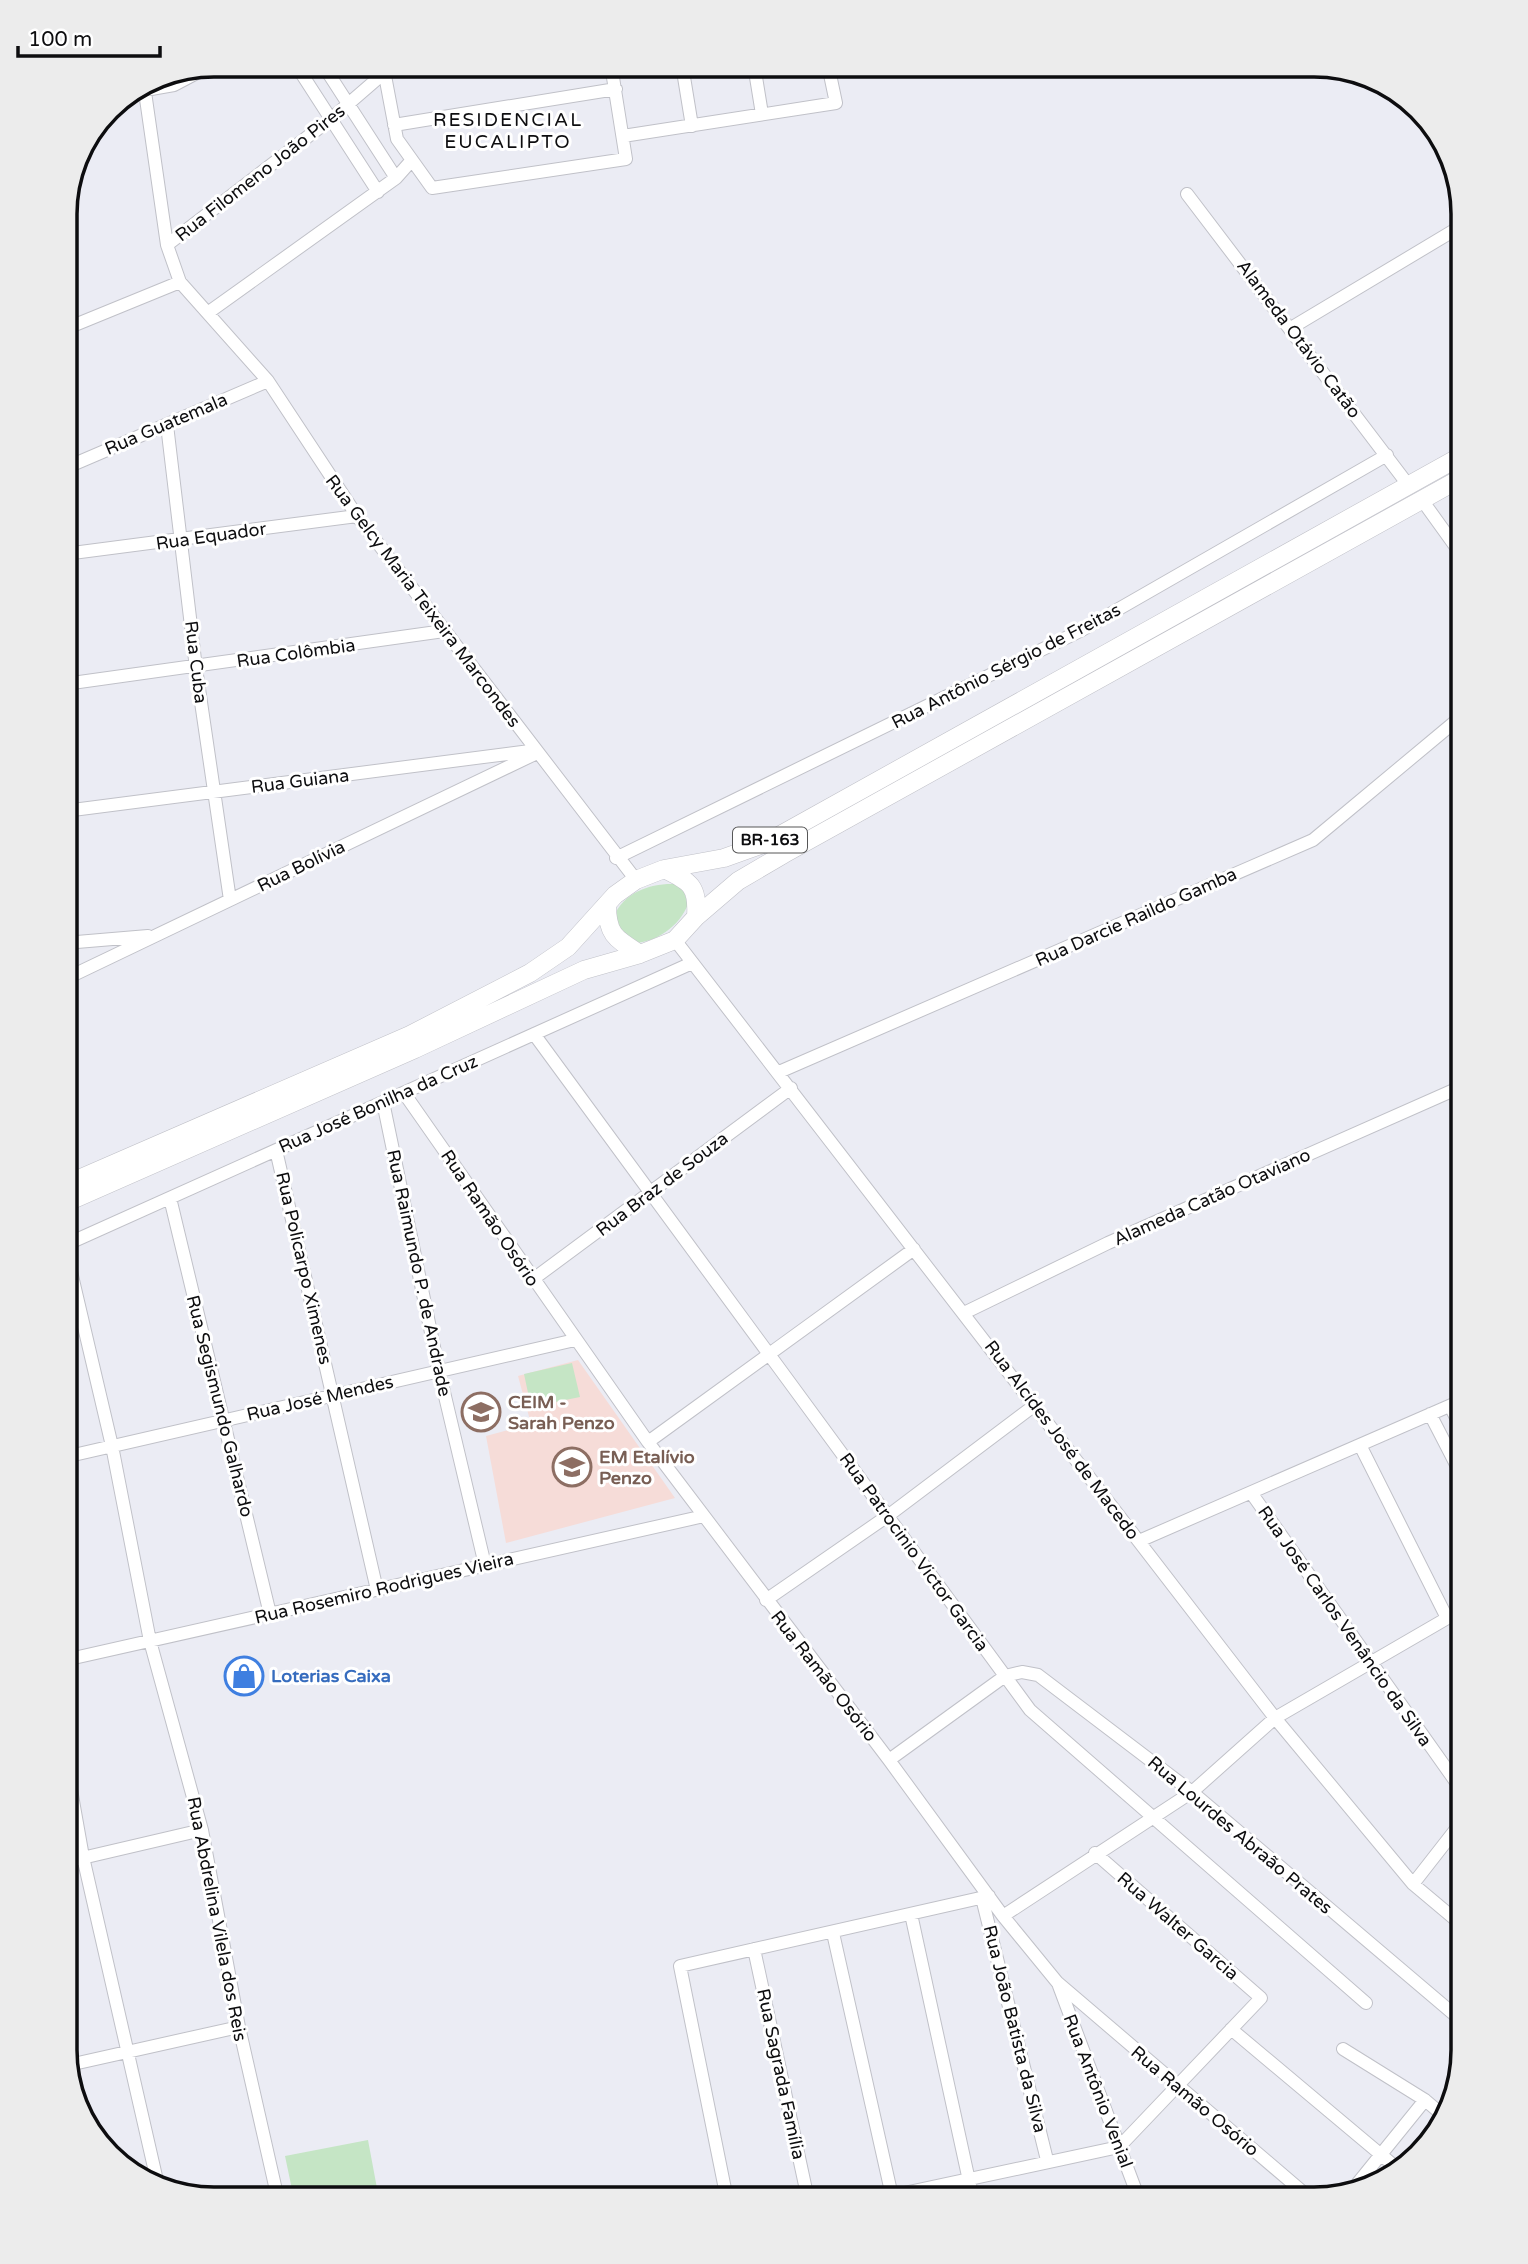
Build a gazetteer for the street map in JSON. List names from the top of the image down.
{
  "streets": {
    "highway": ["BR-163"],
    "street": [
      "Rua Filomeno João Pires",
      "Alameda Otávio Catão",
      "Rua Guatemala",
      "Rua Equador",
      "Rua Gelcy Maria Teixeira Marcondes",
      "Rua Colômbia",
      "Rua Cuba",
      "Rua Antônio Sérgio de Freitas",
      "Rua Guiana",
      "Rua Bolívia",
      "Rua Darcie Raildo Gamba",
      "Rua José Bonilha da Cruz",
      "Rua Braz de Souza",
      "Alameda Catão Otaviano",
      "Rua Ramão Osório",
      "Rua Policarpo Ximenes",
      "Rua Raimundo P. de Andrade",
      "Rua José Mendes",
      "Rua Segismundo Galhardo",
      "Rua Alcídes José de Macedo",
      "Rua Patrocinio Victor Garcia",
      "Rua Rosemiro Rodrigues Vieira",
      "Rua José Carlos Venâncio da Silva",
      "Rua Lourdes Abraão Prates",
      "Rua Abdrelina Vilela dos Reis",
      "Rua Walter Garcia",
      "Rua João Batista da Silva",
      "Rua Sagrada Família",
      "Rua Antônio Venial"
    ]
  },
  "crossings": [
    ["Rua Filomeno João Pires", "Rua Gelcy Maria Teixeira Marcondes"],
    ["Alameda Otávio Catão", "Rua Antônio Sérgio de Freitas"],
    ["Alameda Otávio Catão", "BR-163"],
    ["Rua Guatemala", "Rua Gelcy Maria Teixeira Marcondes"],
    ["Rua Guatemala", "Rua Cuba"],
    ["Rua Equador", "Rua Gelcy Maria Teixeira Marcondes"],
    ["Rua Equador", "Rua Cuba"],
    ["Rua Gelcy Maria Teixeira Marcondes", "Rua Colômbia"],
    ["Rua Gelcy Maria Teixeira Marcondes", "Rua Antônio Sérgio de Freitas"],
    ["Rua Gelcy Maria Teixeira Marcondes", "Rua Guiana"],
    ["Rua Gelcy Maria Teixeira Marcondes", "BR-163"],
    ["Rua Gelcy Maria Teixeira Marcondes", "Rua Bolívia"],
    ["Rua Gelcy Maria Teixeira Marcondes", "Rua Alcídes José de Macedo"],
    ["Rua Colômbia", "Rua Cuba"],
    ["Rua Cuba", "Rua Guiana"],
    ["Rua Cuba", "Rua Bolívia"],
    ["Rua Guiana", "Rua Bolívia"],
    ["BR-163", "Rua Alcídes José de Macedo"],
    ["Rua Darcie Raildo Gamba", "Rua Alcídes José de Macedo"],
    ["Rua José Bonilha da Cruz", "Rua Ramão Osório"],
    ["Rua José Bonilha da Cruz", "Rua Policarpo Ximenes"],
    ["Rua José Bonilha da Cruz", "Rua Raimundo P. de Andrade"],
    ["Rua José Bonilha da Cruz", "Rua Segismundo Galhardo"],
    ["Rua José Bonilha da Cruz", "Rua Alcídes José de Macedo"],
    ["Rua José Bonilha da Cruz", "Rua Patrocinio Victor Garcia"],
    ["Rua Braz de Souza", "Rua Ramão Osório"],
    ["Rua Braz de Souza", "Rua Alcídes José de Macedo"],
    ["Rua Braz de Souza", "Rua Patrocinio Victor Garcia"],
    ["Alameda Catão Otaviano", "Rua Alcídes José de Macedo"],
    ["Rua Ramão Osório", "Rua José Mendes"],
    ["Rua Ramão Osório", "Rua Rosemiro Rodrigues Vieira"],
    ["Rua Ramão Osório", "Rua João Batista da Silva"],
    ["Rua Ramão Osório", "Rua Antônio Venial"],
    ["Rua Policarpo Ximenes", "Rua José Mendes"],
    ["Rua Policarpo Ximenes", "Rua Rosemiro Rodrigues Vieira"],
    ["Rua Raimundo P. de Andrade", "Rua José Mendes"],
    ["Rua Raimundo P. de Andrade", "Rua Rosemiro Rodrigues Vieira"],
    ["Rua José Mendes", "Rua Segismundo Galhardo"],
    ["Rua José Mendes", "Rua Abdrelina Vilela dos Reis"],
    ["Rua Segismundo Galhardo", "Rua Rosemiro Rodrigues Vieira"],
    ["Rua Patrocinio Victor Garcia", "Rua Lourdes Abraão Prates"],
    ["Rua Rosemiro Rodrigues Vieira", "Rua Abdrelina Vilela dos Reis"]
  ],
  "districts": ["RESIDENCIAL EUCALIPTO"],
  "places": {
    "school or university": ["CEIM - Sarah Penzo", "EM Etalívio Penzo"],
    "shop": ["Loterias Caixa"]
  },
  "scale_bar": "100 m"
}
